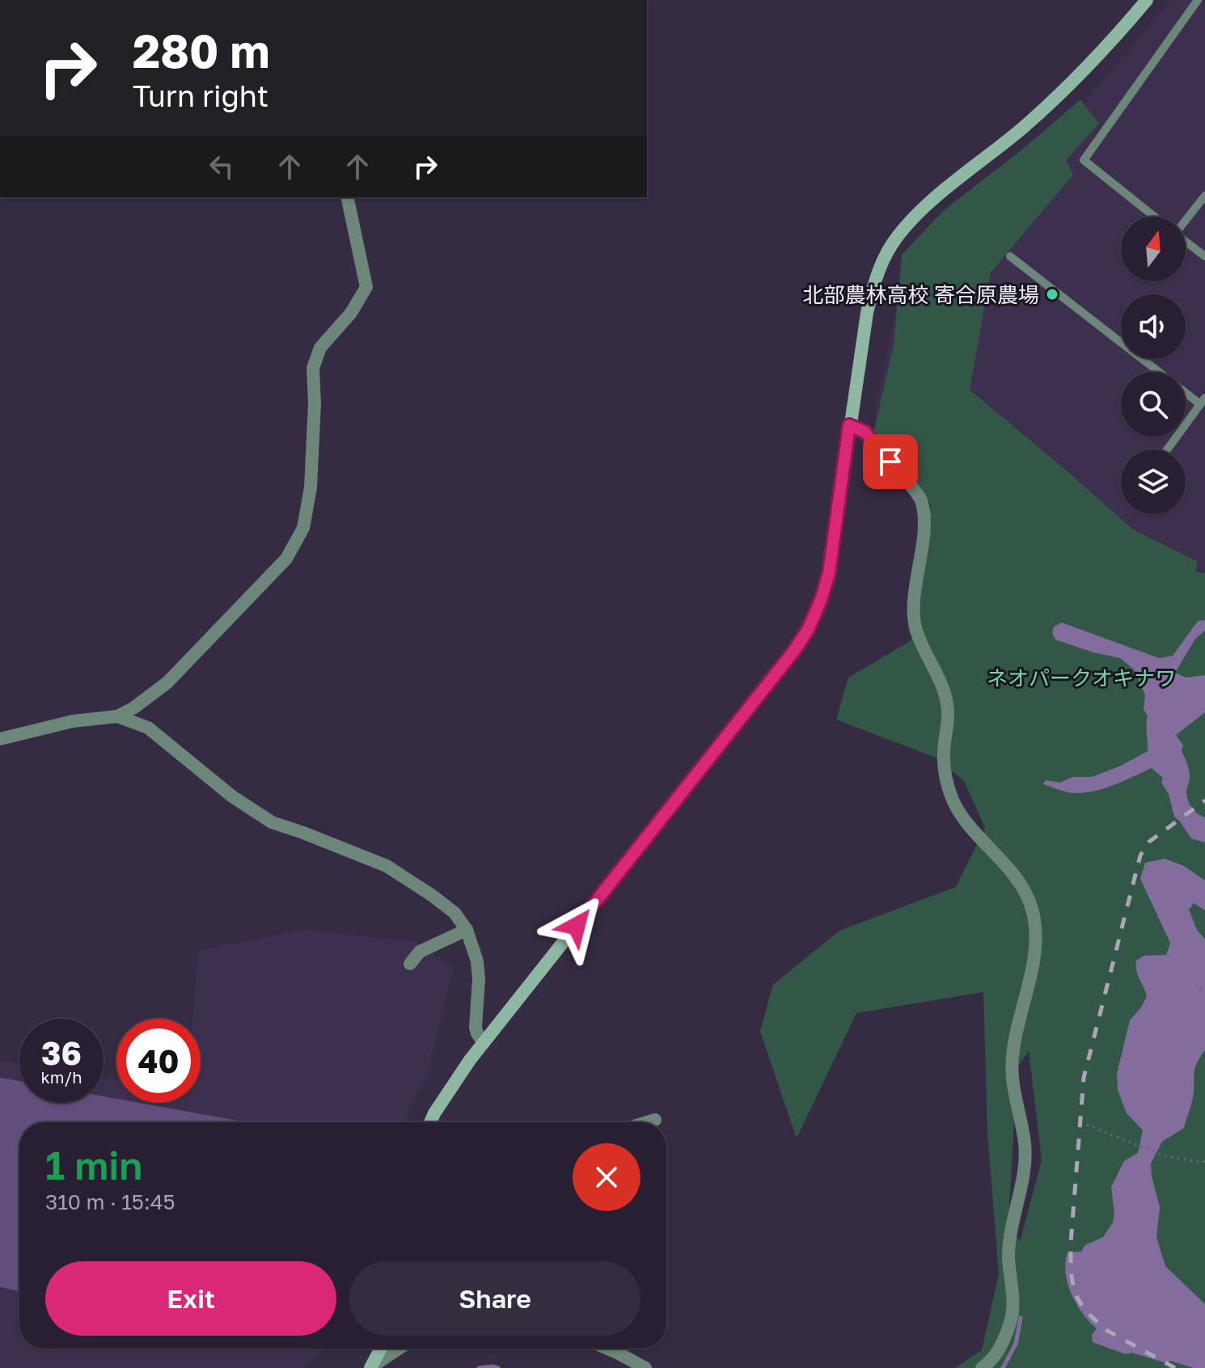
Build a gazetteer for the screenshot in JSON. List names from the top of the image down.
{
  "parks": ["ネオパークオキナワ"],
  "places": ["北部農林高校 寄合原農場"],
  "north": "top",
  "page": {
    "turn": ["280 m", "Turn right"],
    "speed": "36 km/h",
    "limit": "40",
    "heading": ["1 min", "310 m · 15:45"],
    "buttons": ["Exit", "Share"]
  }
}
